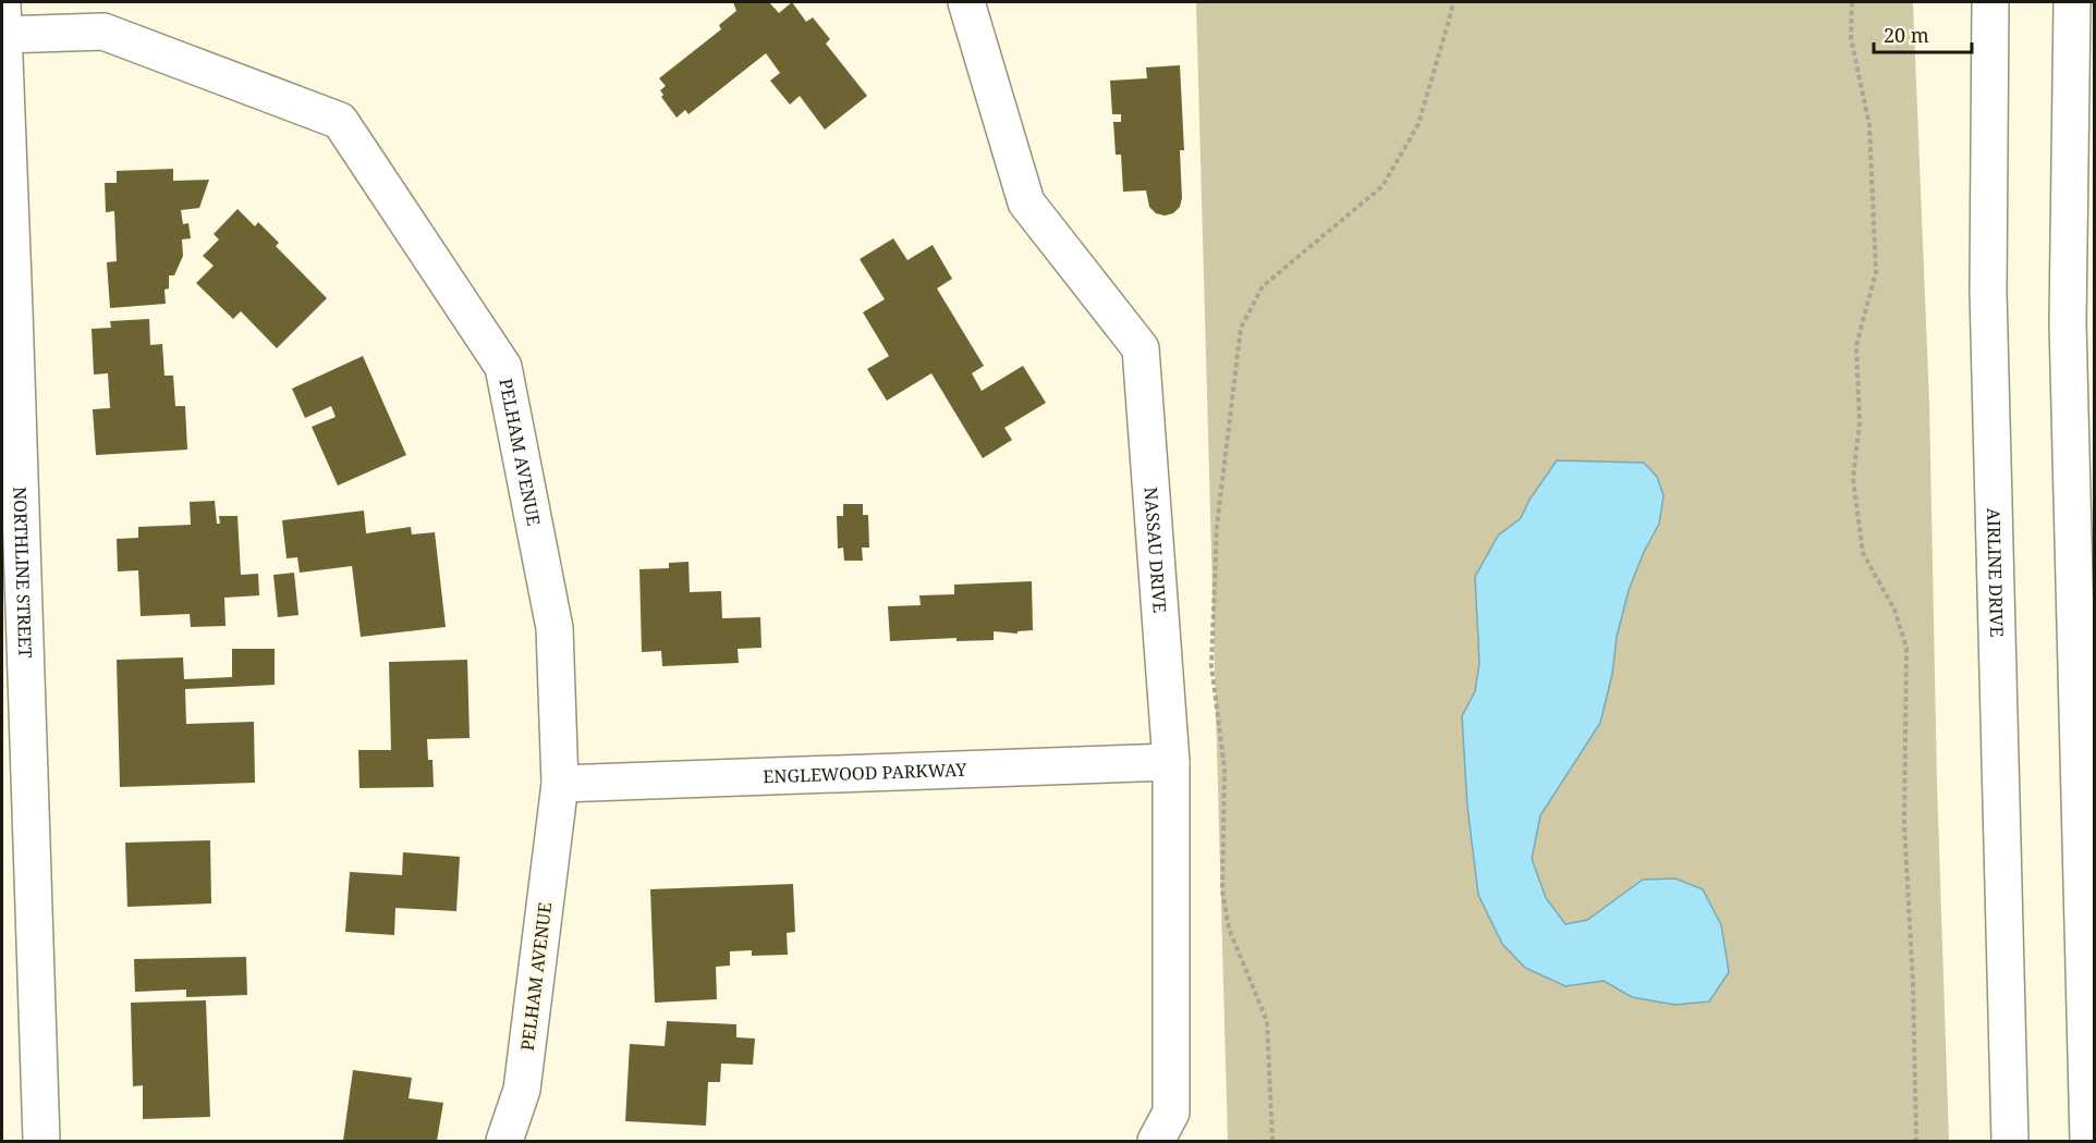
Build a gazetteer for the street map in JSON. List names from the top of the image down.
{
  "streets": {
    "main road": [
      "PELHAM AVENUE",
      "NASSAU DRIVE",
      "NORTHLINE STREET",
      "AIRLINE DRIVE",
      "ENGLEWOOD PARKWAY"
    ]
  },
  "crossings": [
    ["PELHAM AVENUE", "NORTHLINE STREET"],
    ["PELHAM AVENUE", "ENGLEWOOD PARKWAY"],
    ["NASSAU DRIVE", "ENGLEWOOD PARKWAY"]
  ],
  "scale_bar": "20 m"
}
